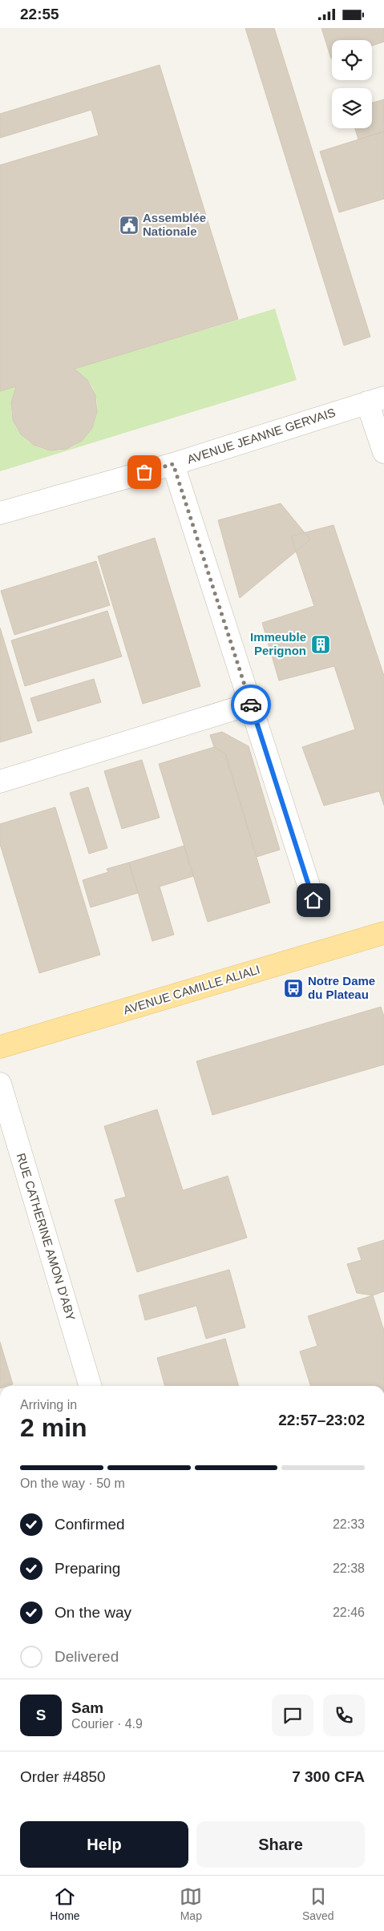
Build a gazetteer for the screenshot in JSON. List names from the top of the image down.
{
  "streets": {
    "main road": ["AVENUE CAMILLE ALIALI"],
    "street": ["AVENUE JEANNE GERVAIS", "RUE CATHERINE AMON D'ABY"]
  },
  "places": {
    "public building": ["Assemblée Nationale"],
    "building": ["Immeuble Perignon"],
    "bus stop": ["Notre Dame du Plateau"]
  },
  "page": {
    "status": "22:55",
    "heading": ["2 min", "Arriving in", "22:57–23:02"],
    "panel": [
      "Sam",
      "Courier · 4.9",
      "Order #4850",
      "7 300 CFA"
    ],
    "bar": "On the way · 50 m",
    "list": [
      ["Confirmed", "22:33"],
      ["Preparing", "22:38"],
      ["On the way", "22:46"],
      "Delivered"
    ],
    "round": "S",
    "buttons": ["Help", "Share"],
    "tabs": ["Home", "Map", "Saved"]
  }
}
